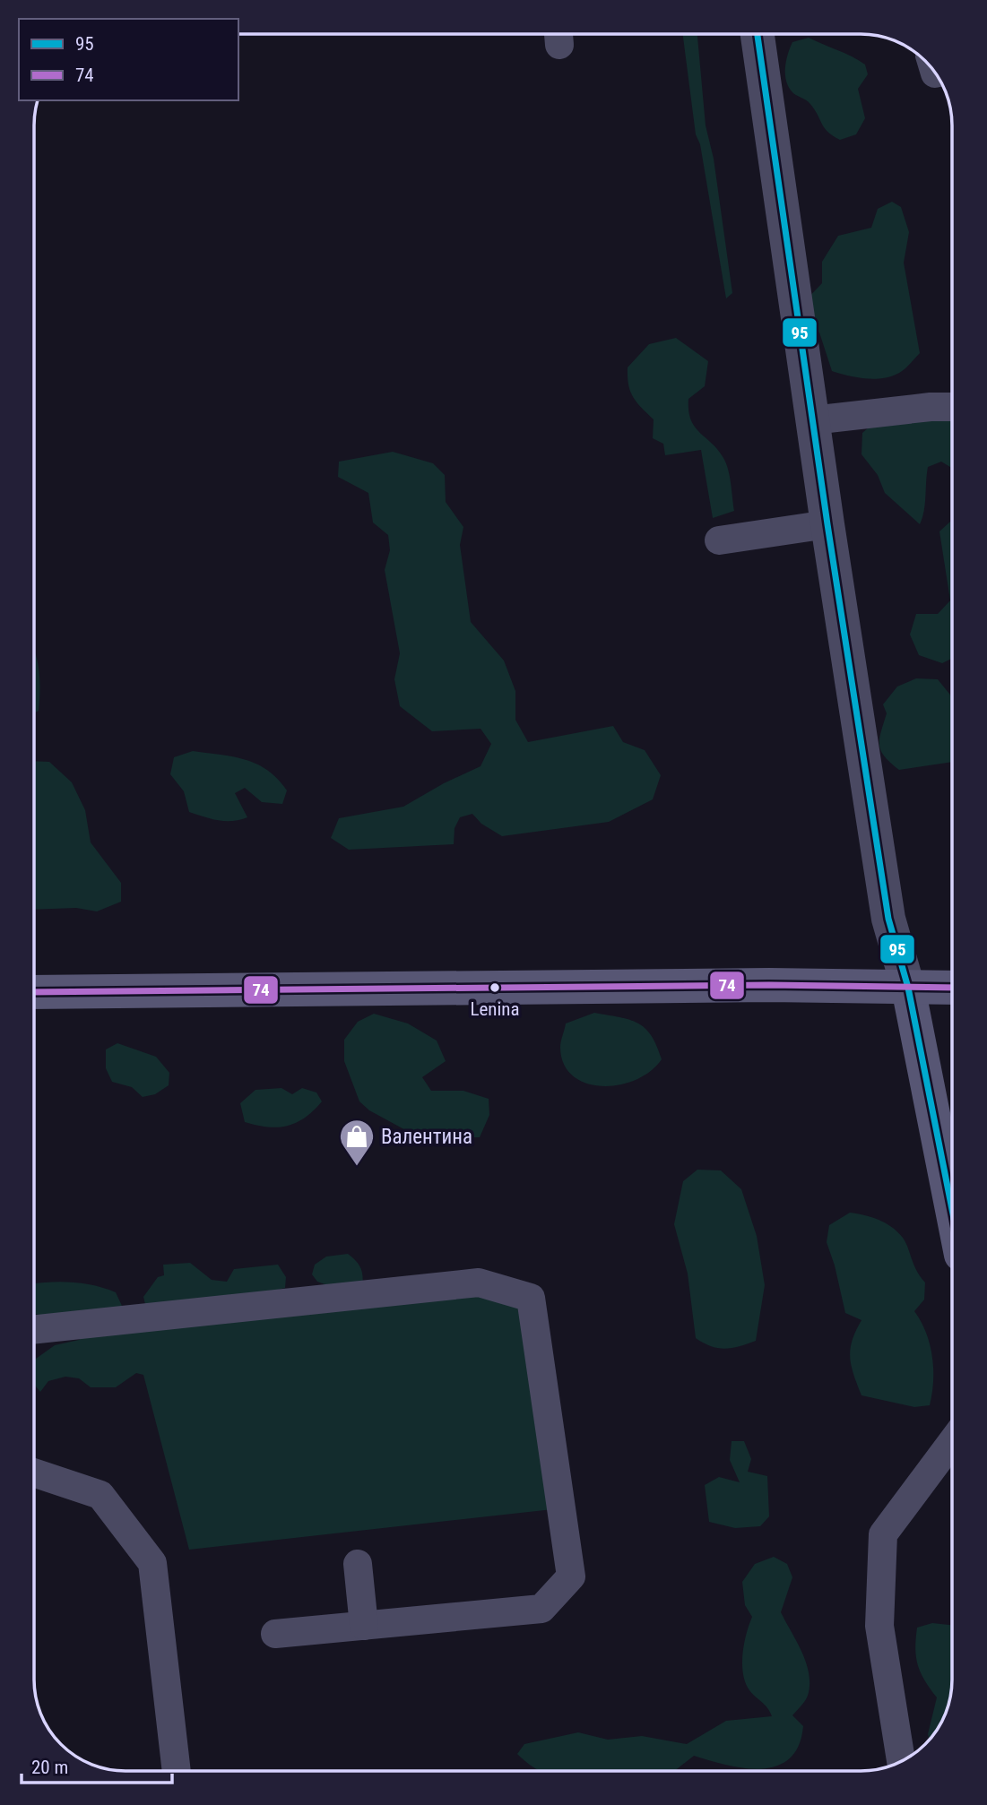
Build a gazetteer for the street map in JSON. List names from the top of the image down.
{
  "places": {
    "other": ["Lenina"],
    "shop": ["Валентина"]
  },
  "lines": ["transit line 95", "transit line 74"],
  "legend": ["95", "74"],
  "scale_bar": "20 m"
}
